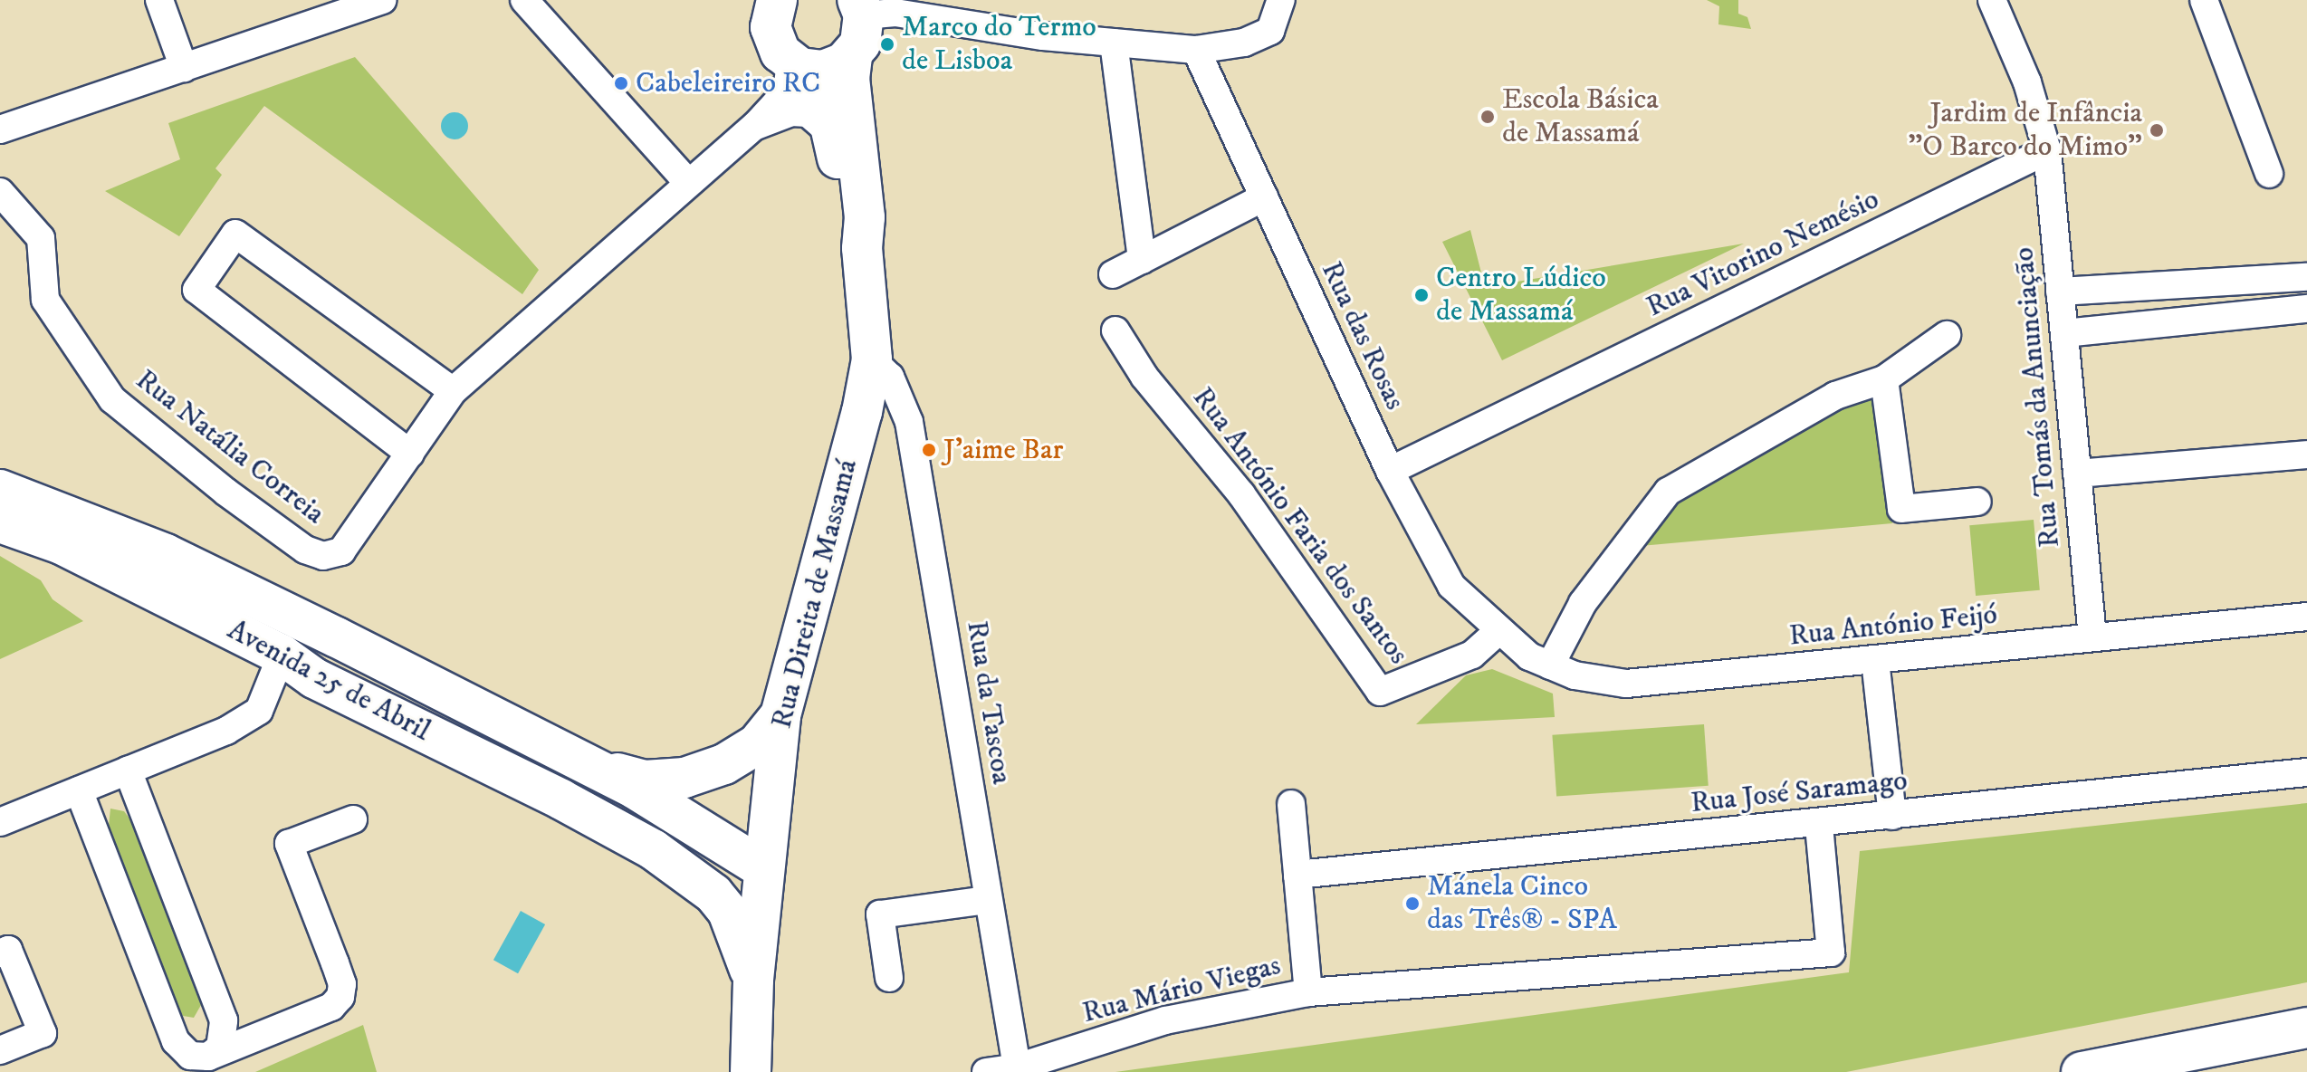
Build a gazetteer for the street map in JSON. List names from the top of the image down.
{
  "streets": {
    "main road": ["Rua Direita de Massamá", "Avenida 25 de Abril"],
    "street": [
      "Rua Vitorino Nemésio",
      "Rua das Rosas",
      "Rua Tomás da Anunciação",
      "Rua Natália Correia",
      "Rua António Faria dos Santos",
      "Rua António Feijó",
      "Rua da Tascoa",
      "Rua José Saramago",
      "Rua Mário Viegas"
    ]
  },
  "crossings": [
    ["Rua Vitorino Nemésio", "Rua das Rosas"],
    ["Rua Vitorino Nemésio", "Rua Tomás da Anunciação"],
    ["Rua das Rosas", "Rua António Faria dos Santos"],
    ["Rua das Rosas", "Rua António Feijó"],
    ["Rua Tomás da Anunciação", "Rua António Feijó"],
    ["Rua Natália Correia", "Rua Direita de Massamá"],
    ["Rua António Faria dos Santos", "Rua António Feijó"],
    ["Rua Direita de Massamá", "Avenida 25 de Abril"],
    ["Rua Direita de Massamá", "Rua da Tascoa"],
    ["Rua da Tascoa", "Rua Mário Viegas"],
    ["Rua José Saramago", "Rua Mário Viegas"]
  ],
  "places": [
    "Marco do Termo de Lisboa",
    "Cabeleireiro RC",
    "Escola Básica de Massamá",
    "Jardim de Infância \"O Barco do Mimo\"",
    "Centro Lúdico de Massamá",
    "J'aime Bar",
    "Mánela Cinco das Três® - SPA"
  ]
}
